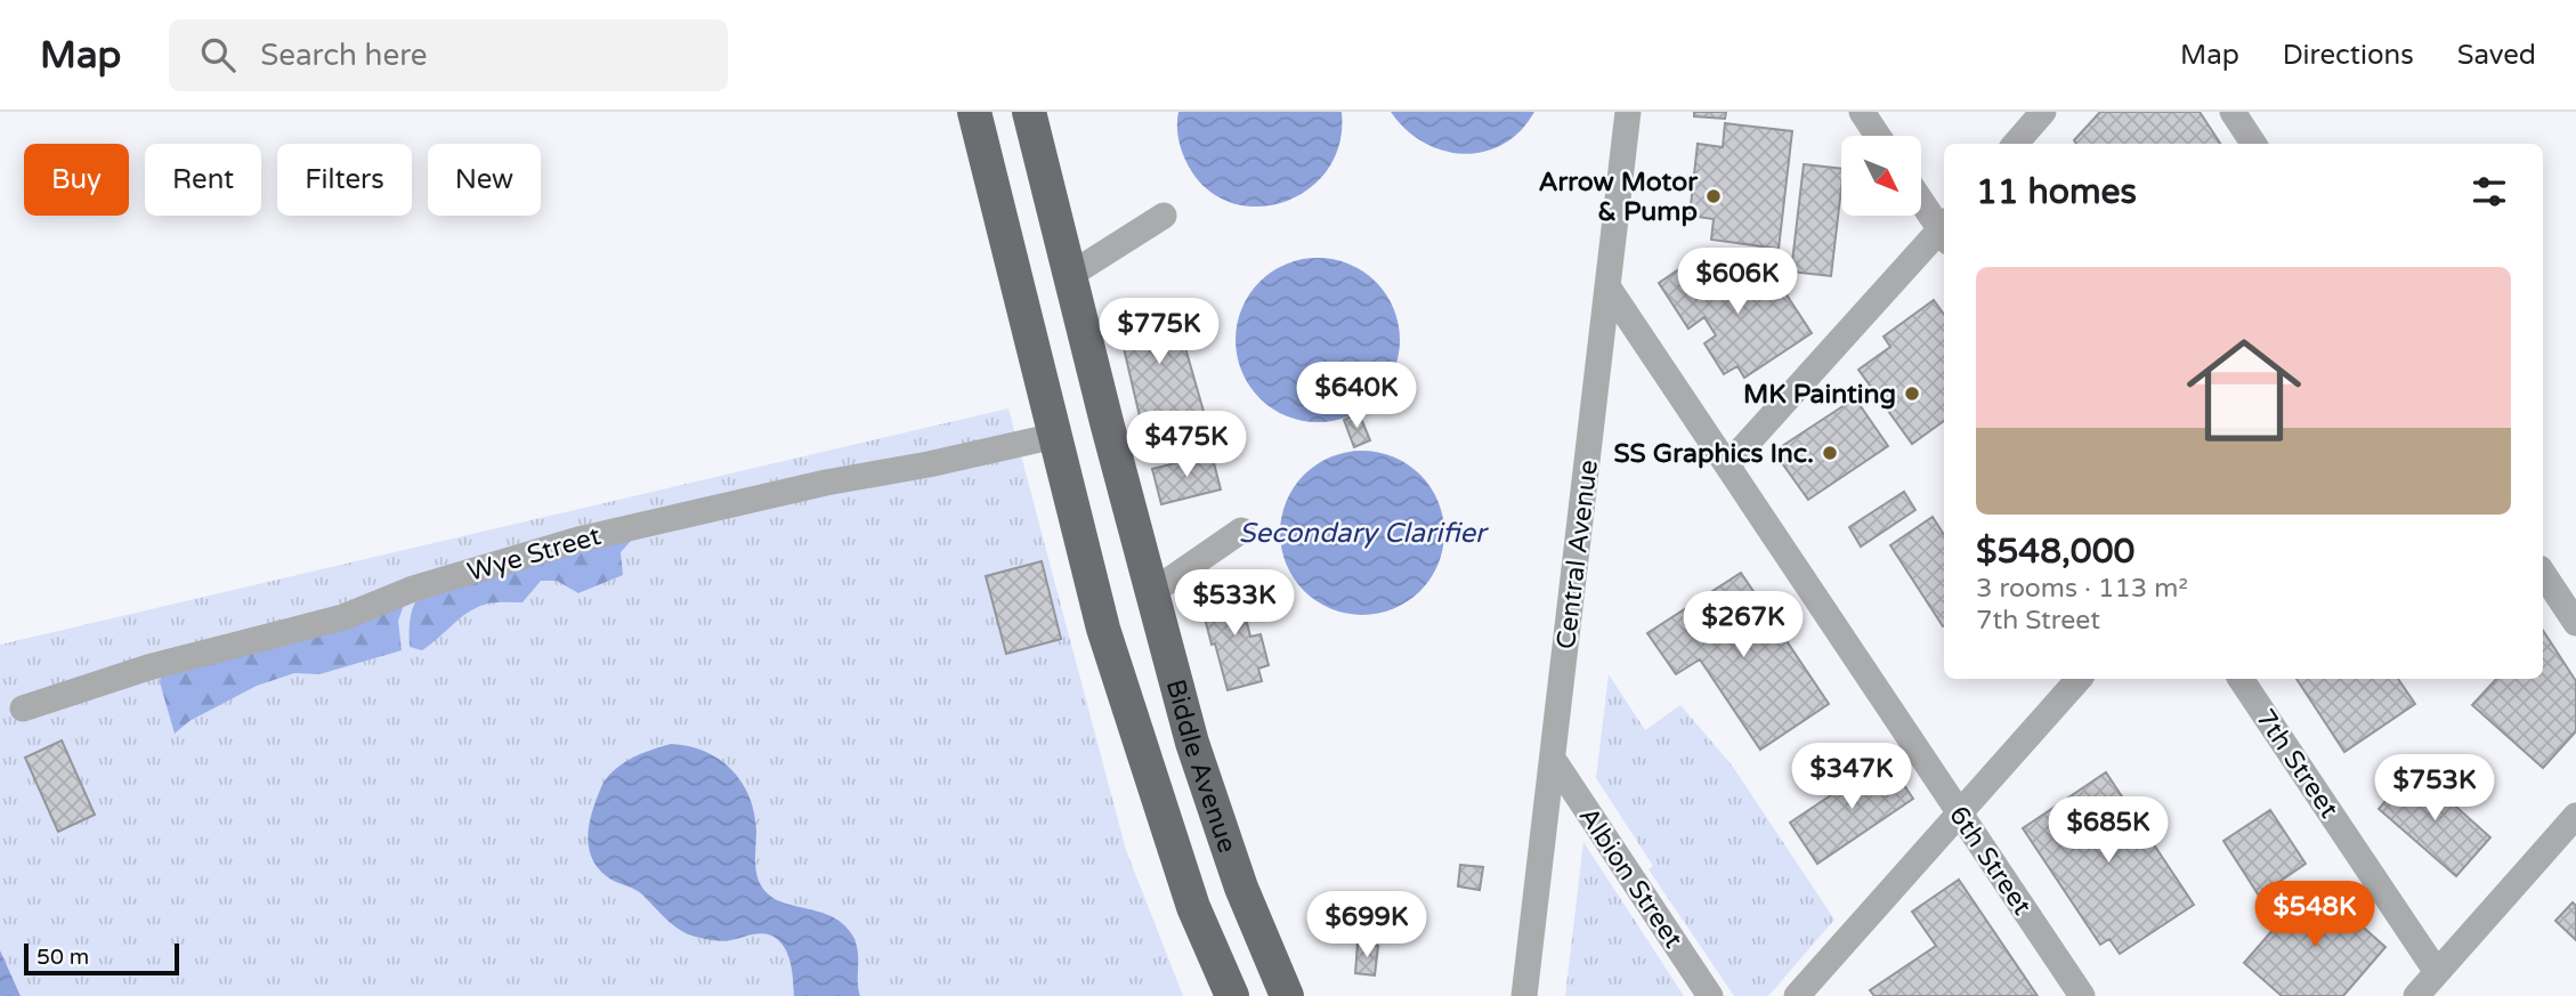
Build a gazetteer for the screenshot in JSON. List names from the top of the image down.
{
  "streets": {
    "main road": ["Biddle Avenue"],
    "street": [
      "Wye Street",
      "Central Avenue",
      "7th Street",
      "6th Street",
      "Albion Street"
    ]
  },
  "crossings": [
    ["Wye Street", "Biddle Avenue"],
    ["Central Avenue", "6th Street"],
    ["Central Avenue", "Albion Street"]
  ],
  "water": ["Secondary Clarifier"],
  "places": ["Arrow Motor & Pump", "MK Painting", "SS Graphics Inc."],
  "scale_bar": "50 m",
  "north": "bottom right",
  "page": {
    "header": "Map",
    "search": "Search here",
    "nav": ["Map", "Directions", "Saved"],
    "chip": [
      "Buy",
      "Rent",
      "Filters",
      "New"
    ],
    "heading": "11 homes",
    "list": [
      {
        "name": "$548,000",
        "note": "3 rooms · 113 m² · 7th Street"
      }
    ],
    "price": [
      "$606K",
      "$775K",
      "$640K",
      "$475K",
      "$533K",
      "$267K",
      "$347K",
      "$753K",
      "$685K",
      "$548K",
      "$699K"
    ],
    "scale": "50 m"
  }
}
